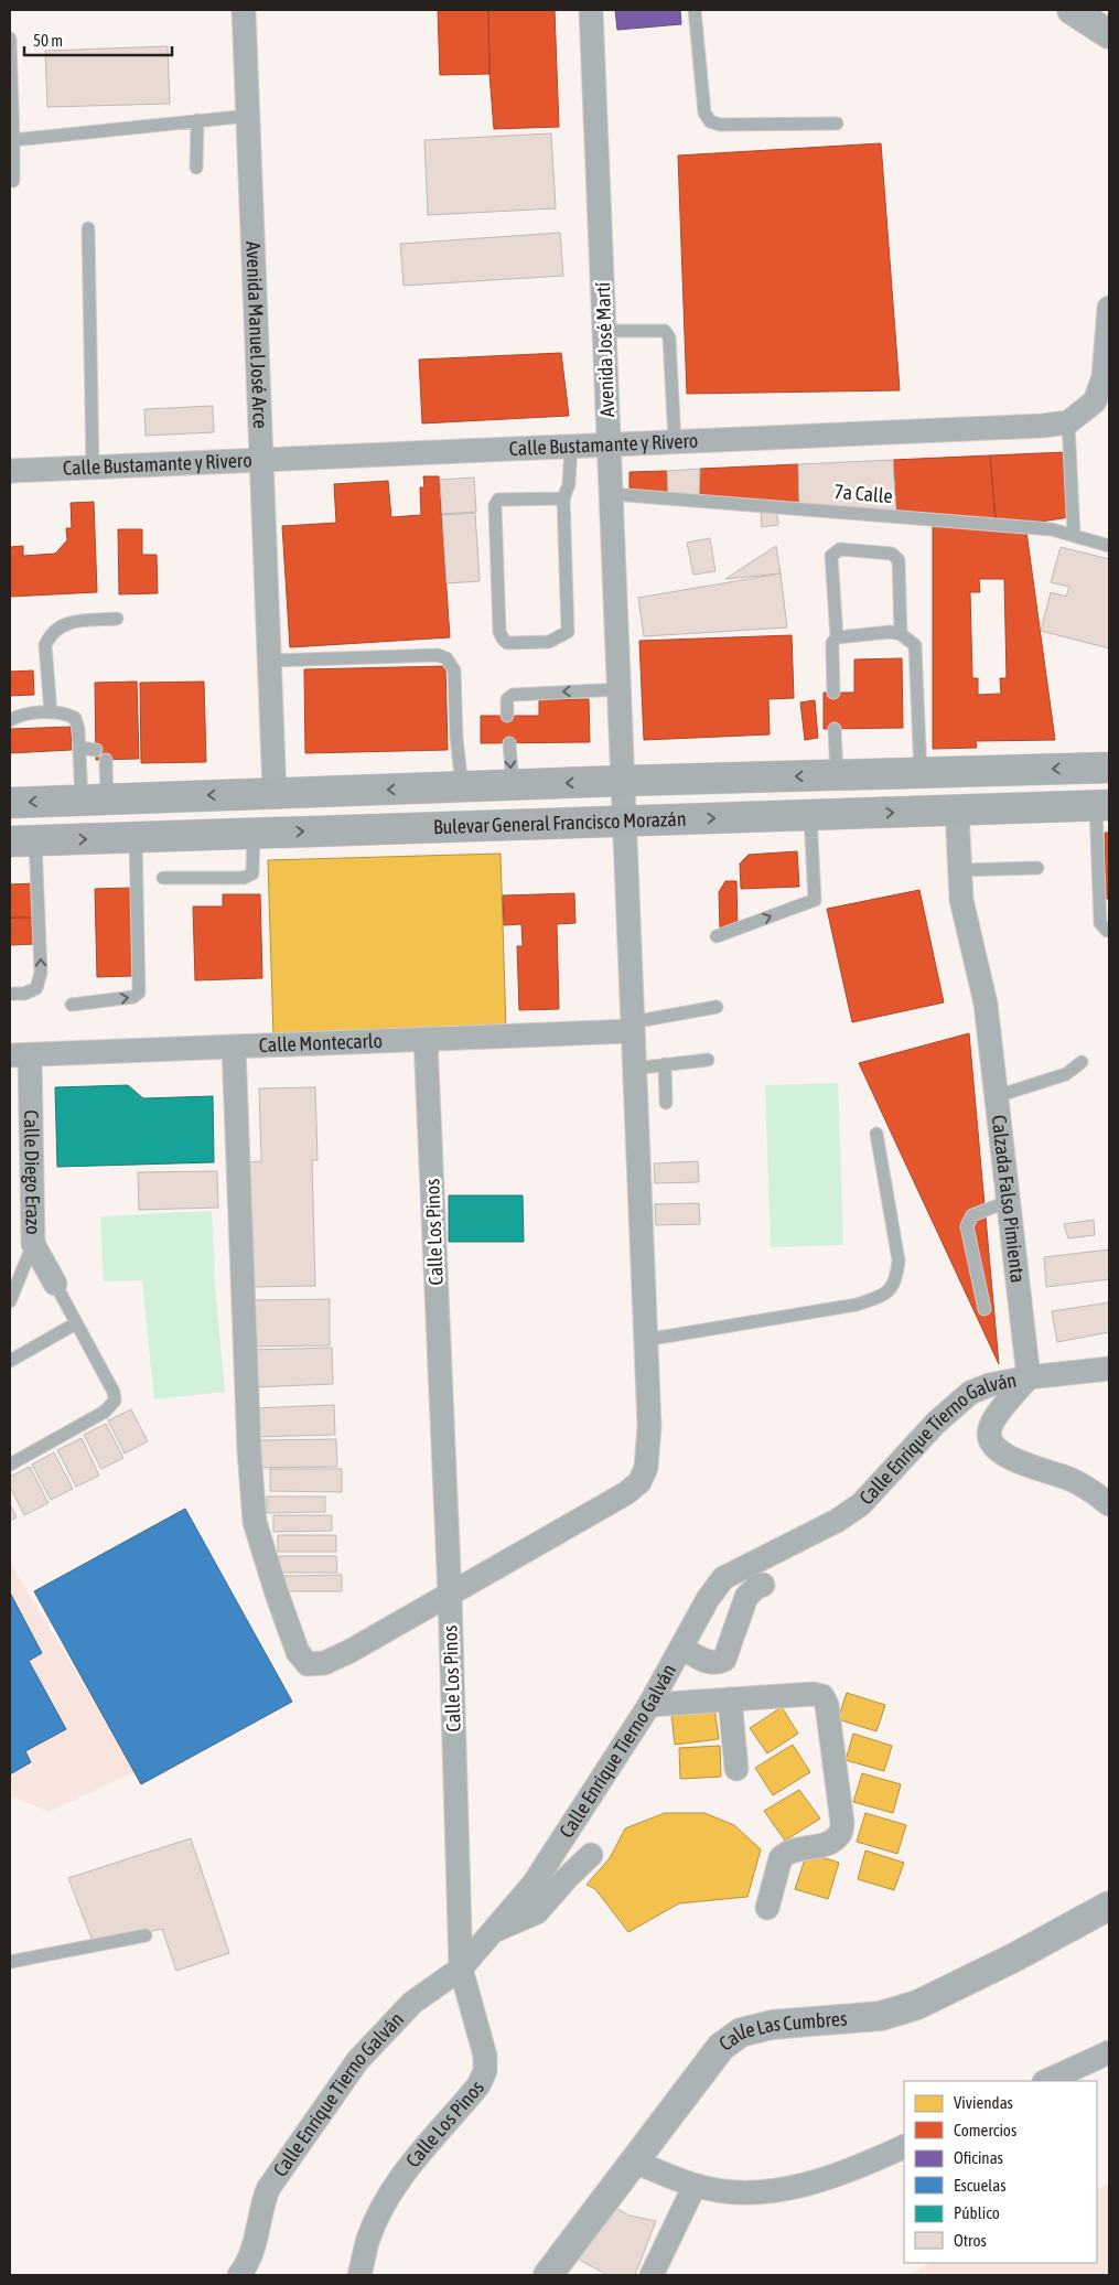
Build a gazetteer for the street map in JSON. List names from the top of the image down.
{
  "streets": {
    "main road": ["Bulevar General Francisco Morazán"],
    "street": [
      "Avenida Manuel José Arce",
      "Avenida José Martí",
      "Calle Bustamante y Rivero",
      "Calle Montecarlo",
      "Calle Diego Erazo",
      "Calzada Falso Pimienta",
      "Calle Los Pinos",
      "Calle Enrique Tierno Galván",
      "Calle Las Cumbres"
    ],
    "lane": ["7a Calle"]
  },
  "crossings": [
    ["Avenida Manuel José Arce", "Calle Bustamante y Rivero"],
    ["Avenida Manuel José Arce", "Bulevar General Francisco Morazán"],
    ["Avenida José Martí", "Calle Bustamante y Rivero"],
    ["Avenida José Martí", "7a Calle"],
    ["Avenida José Martí", "Bulevar General Francisco Morazán"],
    ["Avenida José Martí", "Calle Montecarlo"],
    ["Avenida José Martí", "Calle Los Pinos"],
    ["Bulevar General Francisco Morazán", "Calzada Falso Pimienta"],
    ["Calle Montecarlo", "Calle Diego Erazo"],
    ["Calle Montecarlo", "Calle Los Pinos"],
    ["Calzada Falso Pimienta", "Calle Enrique Tierno Galván"],
    ["Calle Los Pinos", "Calle Enrique Tierno Galván"]
  ],
  "legend": [
    "Viviendas",
    "Comercios",
    "Oficinas",
    "Escuelas",
    "Público",
    "Otros"
  ],
  "scale_bar": "50 m"
}
